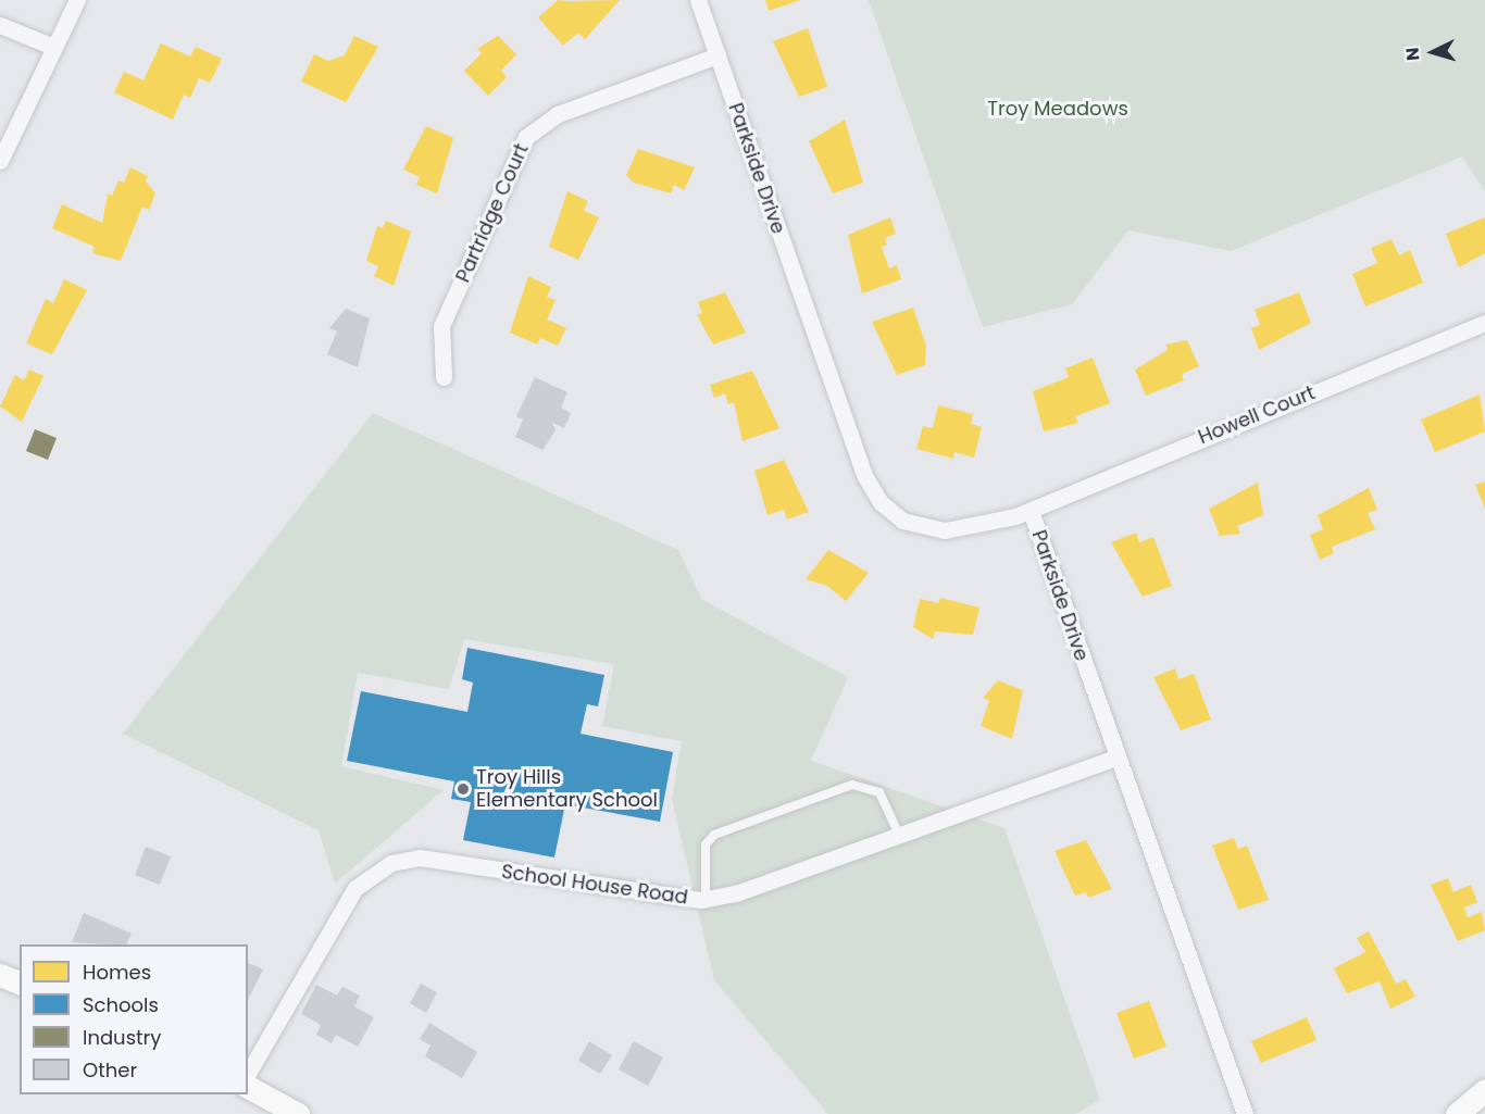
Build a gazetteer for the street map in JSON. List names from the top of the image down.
{
  "streets": {
    "street": [
      "Parkside Drive",
      "Partridge Court",
      "Howell Court",
      "School House Road"
    ]
  },
  "crossings": [
    ["Parkside Drive", "Partridge Court"],
    ["Parkside Drive", "Howell Court"],
    ["Parkside Drive", "School House Road"]
  ],
  "parks": ["Troy Meadows"],
  "places": ["Troy Hills Elementary School"],
  "legend": [
    "Homes",
    "Schools",
    "Industry",
    "Other"
  ],
  "north": "left"
}
